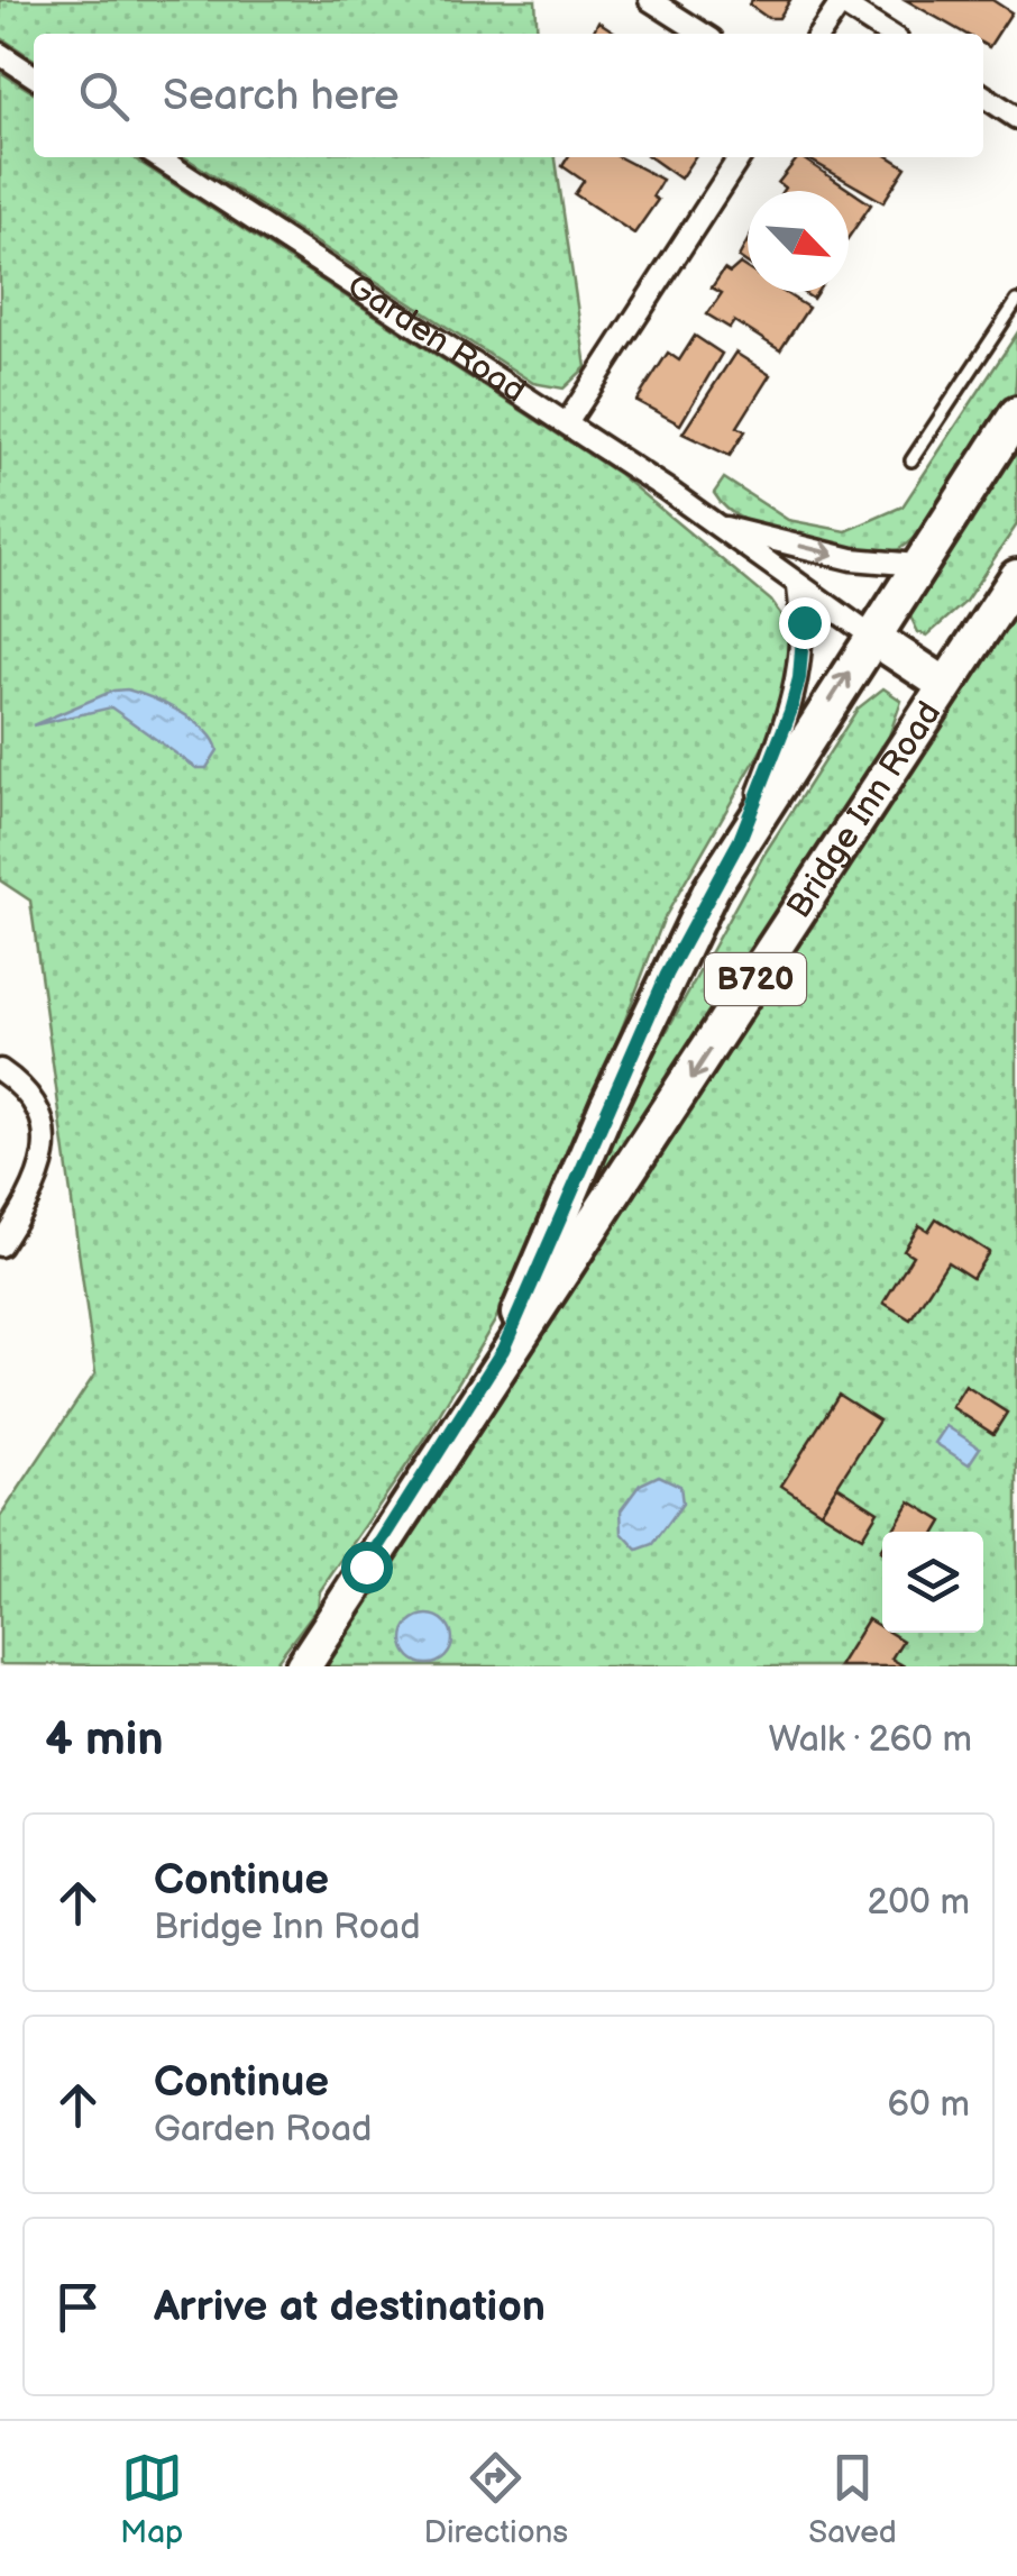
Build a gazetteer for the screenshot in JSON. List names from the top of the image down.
{
  "streets": {
    "main road": ["Garden Road", "Bridge Inn Road", "B720"]
  },
  "crossings": [
    ["Garden Road", "Bridge Inn Road"]
  ],
  "north": "bottom right",
  "page": {
    "search": "Search here",
    "heading": ["4 min", "Walk · 260 m"],
    "list": [
      ["Continue", "Bridge Inn Road", "200 m"],
      ["Continue", "Garden Road", "60 m"],
      "Arrive at destination"
    ],
    "nav": ["Map", "Directions", "Saved"]
  }
}
